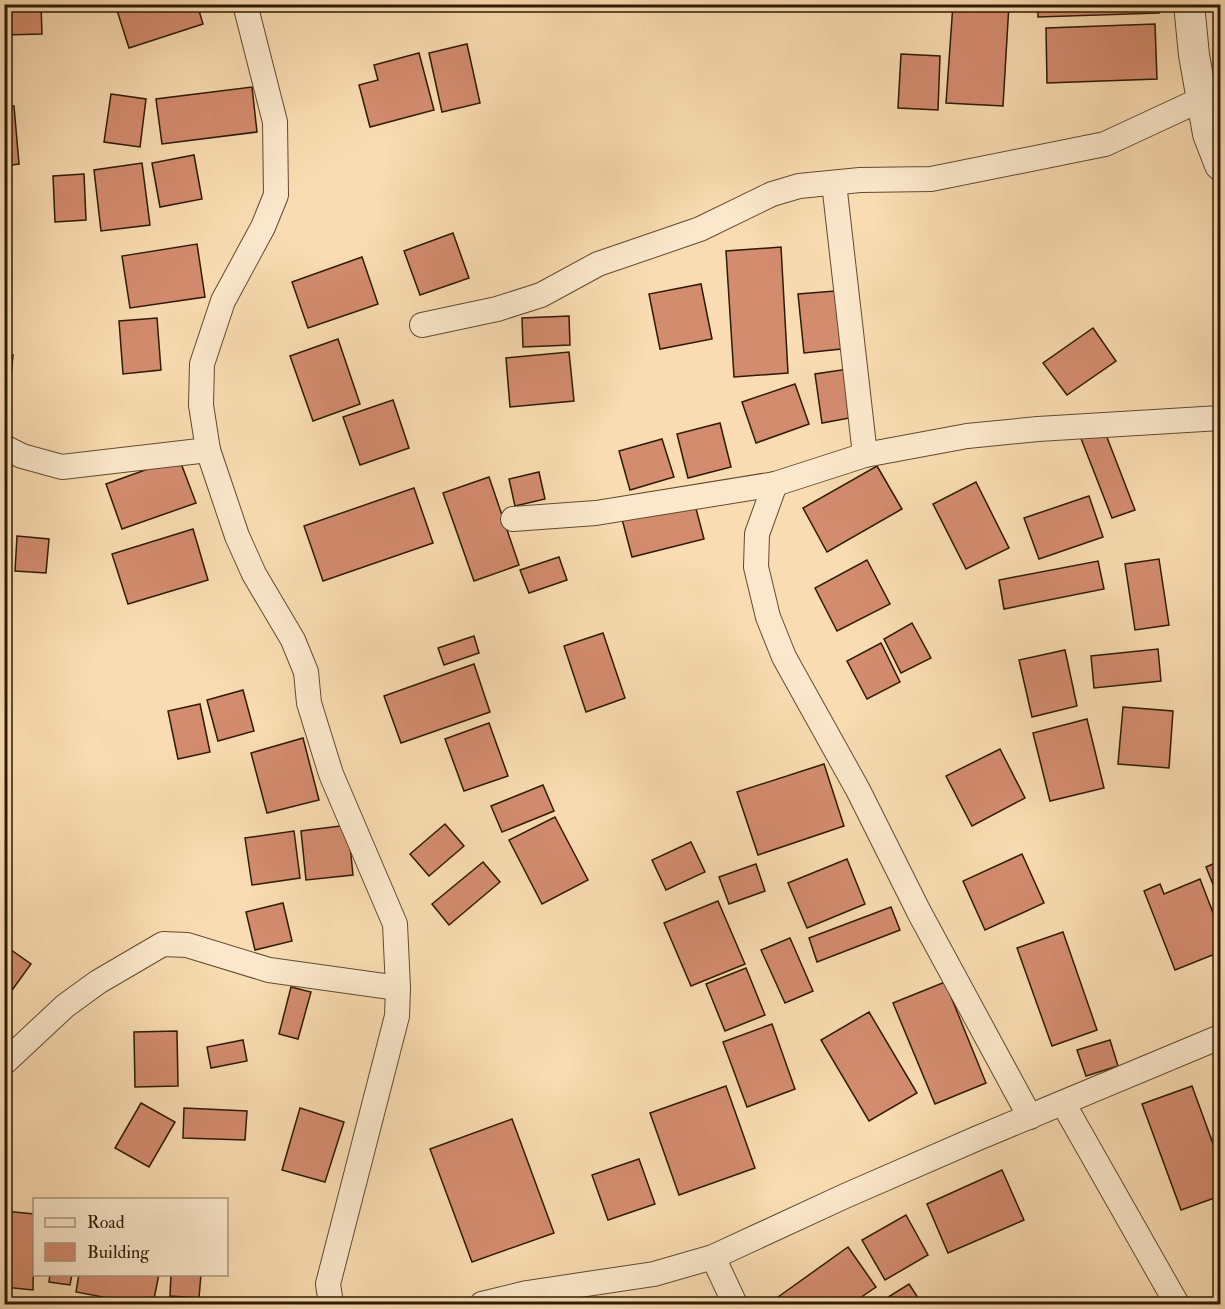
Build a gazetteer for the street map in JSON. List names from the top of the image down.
{
  "legend": ["Road", "Building"]
}
